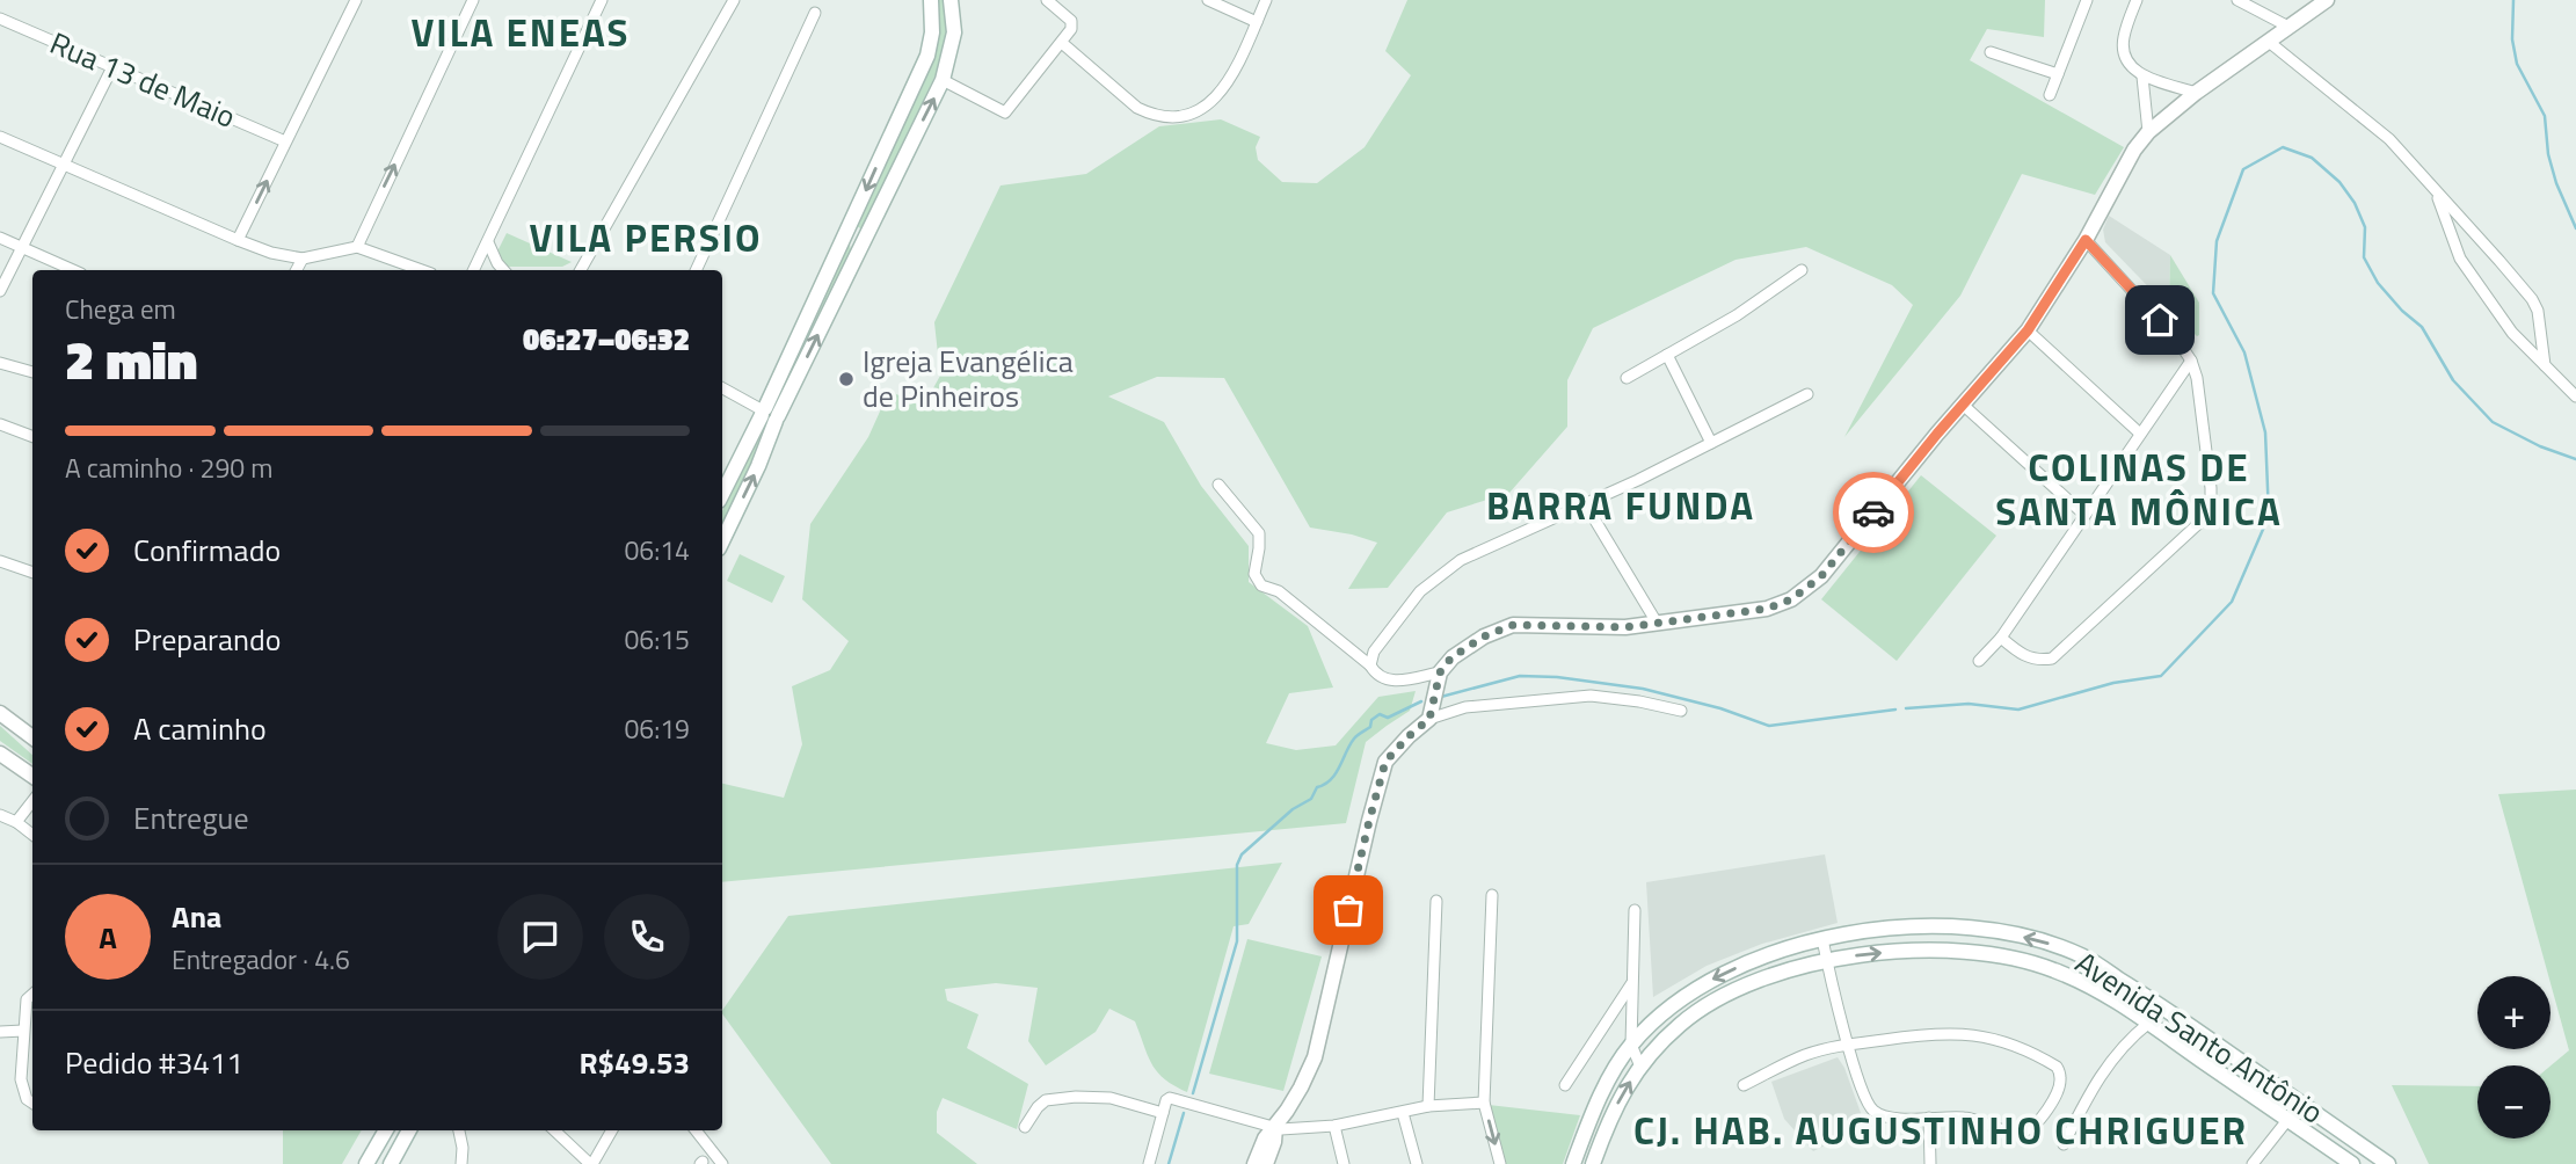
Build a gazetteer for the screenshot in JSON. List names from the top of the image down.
{
  "streets": {
    "main road": ["Avenida Santo Antônio"],
    "street": ["Rua 13 de Maio"]
  },
  "districts": [
    "VILA ENEAS",
    "VILA PERSIO",
    "COLINAS DE SANTA MÔNICA",
    "BARRA FUNDA",
    "CJ. HAB. AUGUSTINHO CHRIGUER"
  ],
  "places": ["Igreja Evangélica de Pinheiros"],
  "page": {
    "heading": ["2 min", "Chega em", "06:27–06:32"],
    "panel": [
      "Ana",
      "Entregador · 4.6",
      "Pedido #3411",
      "R$49.53"
    ],
    "bar": "A caminho · 290 m",
    "list": [
      ["Confirmado", "06:14"],
      ["Preparando", "06:15"],
      ["A caminho", "06:19"],
      "Entregue"
    ],
    "round": "A",
    "map_buttons": ["+", "−"]
  }
}
